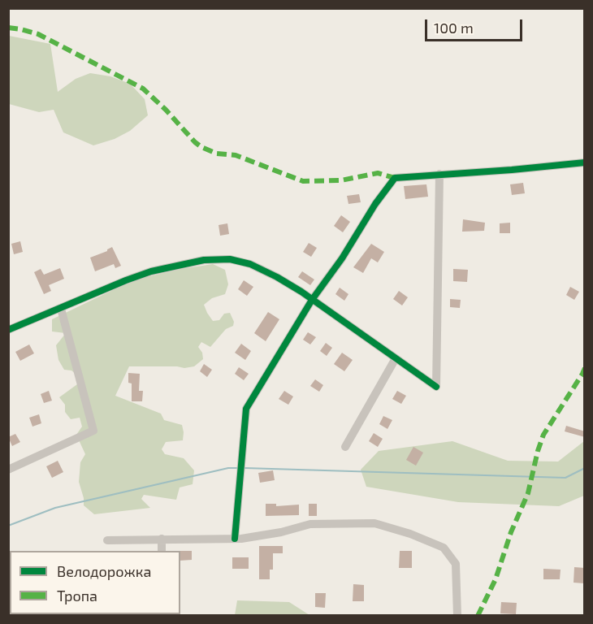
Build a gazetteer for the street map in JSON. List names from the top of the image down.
{
  "legend": ["Велодорожка", "Тропа"],
  "scale_bar": "100 m"
}
